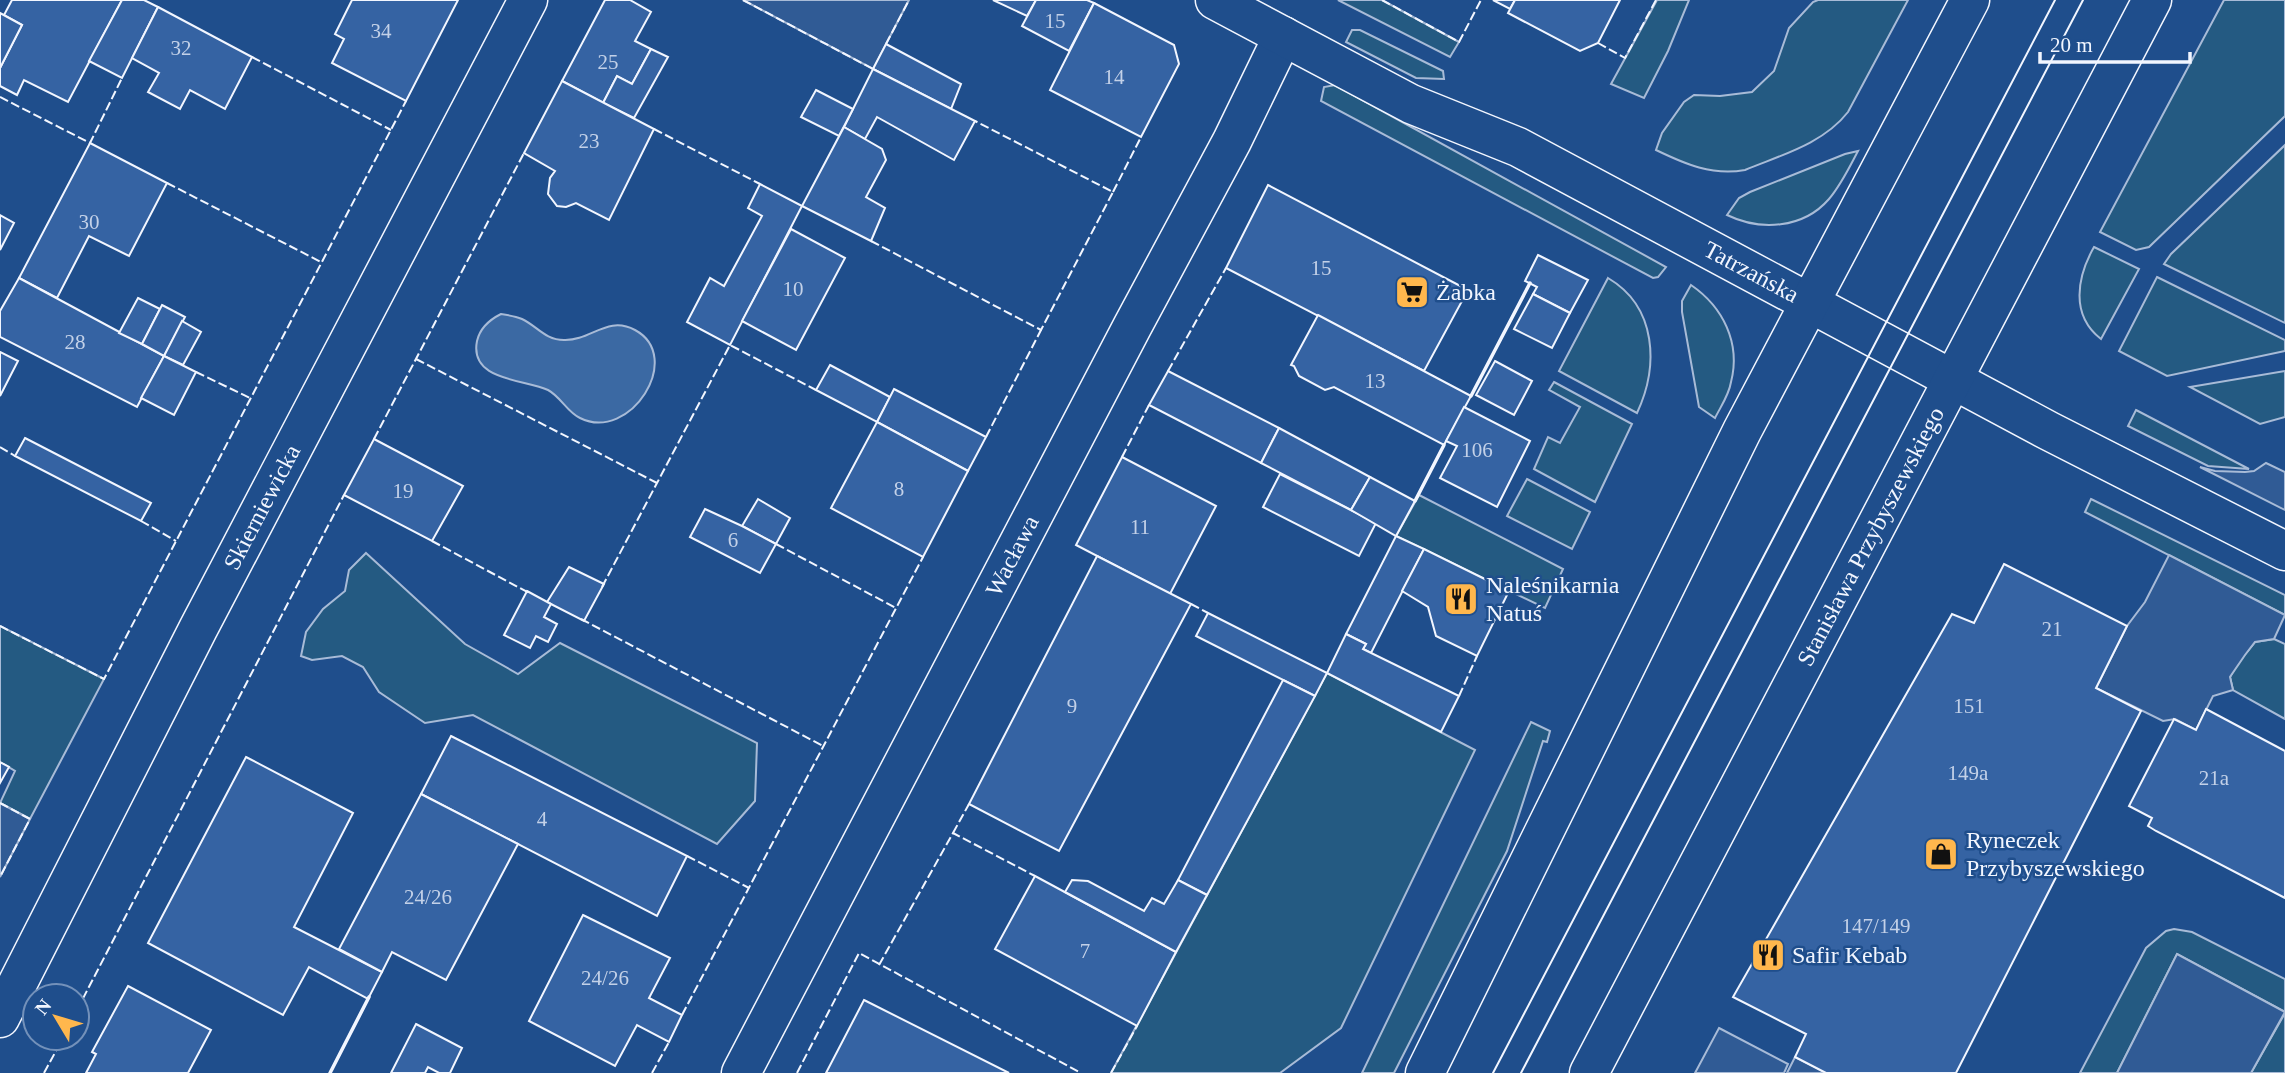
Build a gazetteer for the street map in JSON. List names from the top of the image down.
{
  "streets": {
    "street": [
      "Tatrzańska",
      "Skierniewicka",
      "Stanisława Przybyszewskiego",
      "Wacława"
    ]
  },
  "crossings": [
    ["Tatrzańska", "Stanisława Przybyszewskiego"],
    ["Tatrzańska", "Wacława"]
  ],
  "places": {
    "supermarket": ["Żabka"],
    "restaurant": ["Naleśnikarnia Natuś", "Safir Kebab"],
    "shop": ["Ryneczek Przybyszewskiego"]
  },
  "house_numbers": [
    "15",
    "34",
    "32",
    "25",
    "14",
    "23",
    "30",
    "15",
    "10",
    "28",
    "13",
    "106",
    "8",
    "19",
    "11",
    "6",
    "21",
    "9",
    "151",
    "149a",
    "21a",
    "4",
    "24/26",
    "147/149",
    "7",
    "24/26"
  ],
  "scale_bar": "20 m",
  "north": "top left"
}
